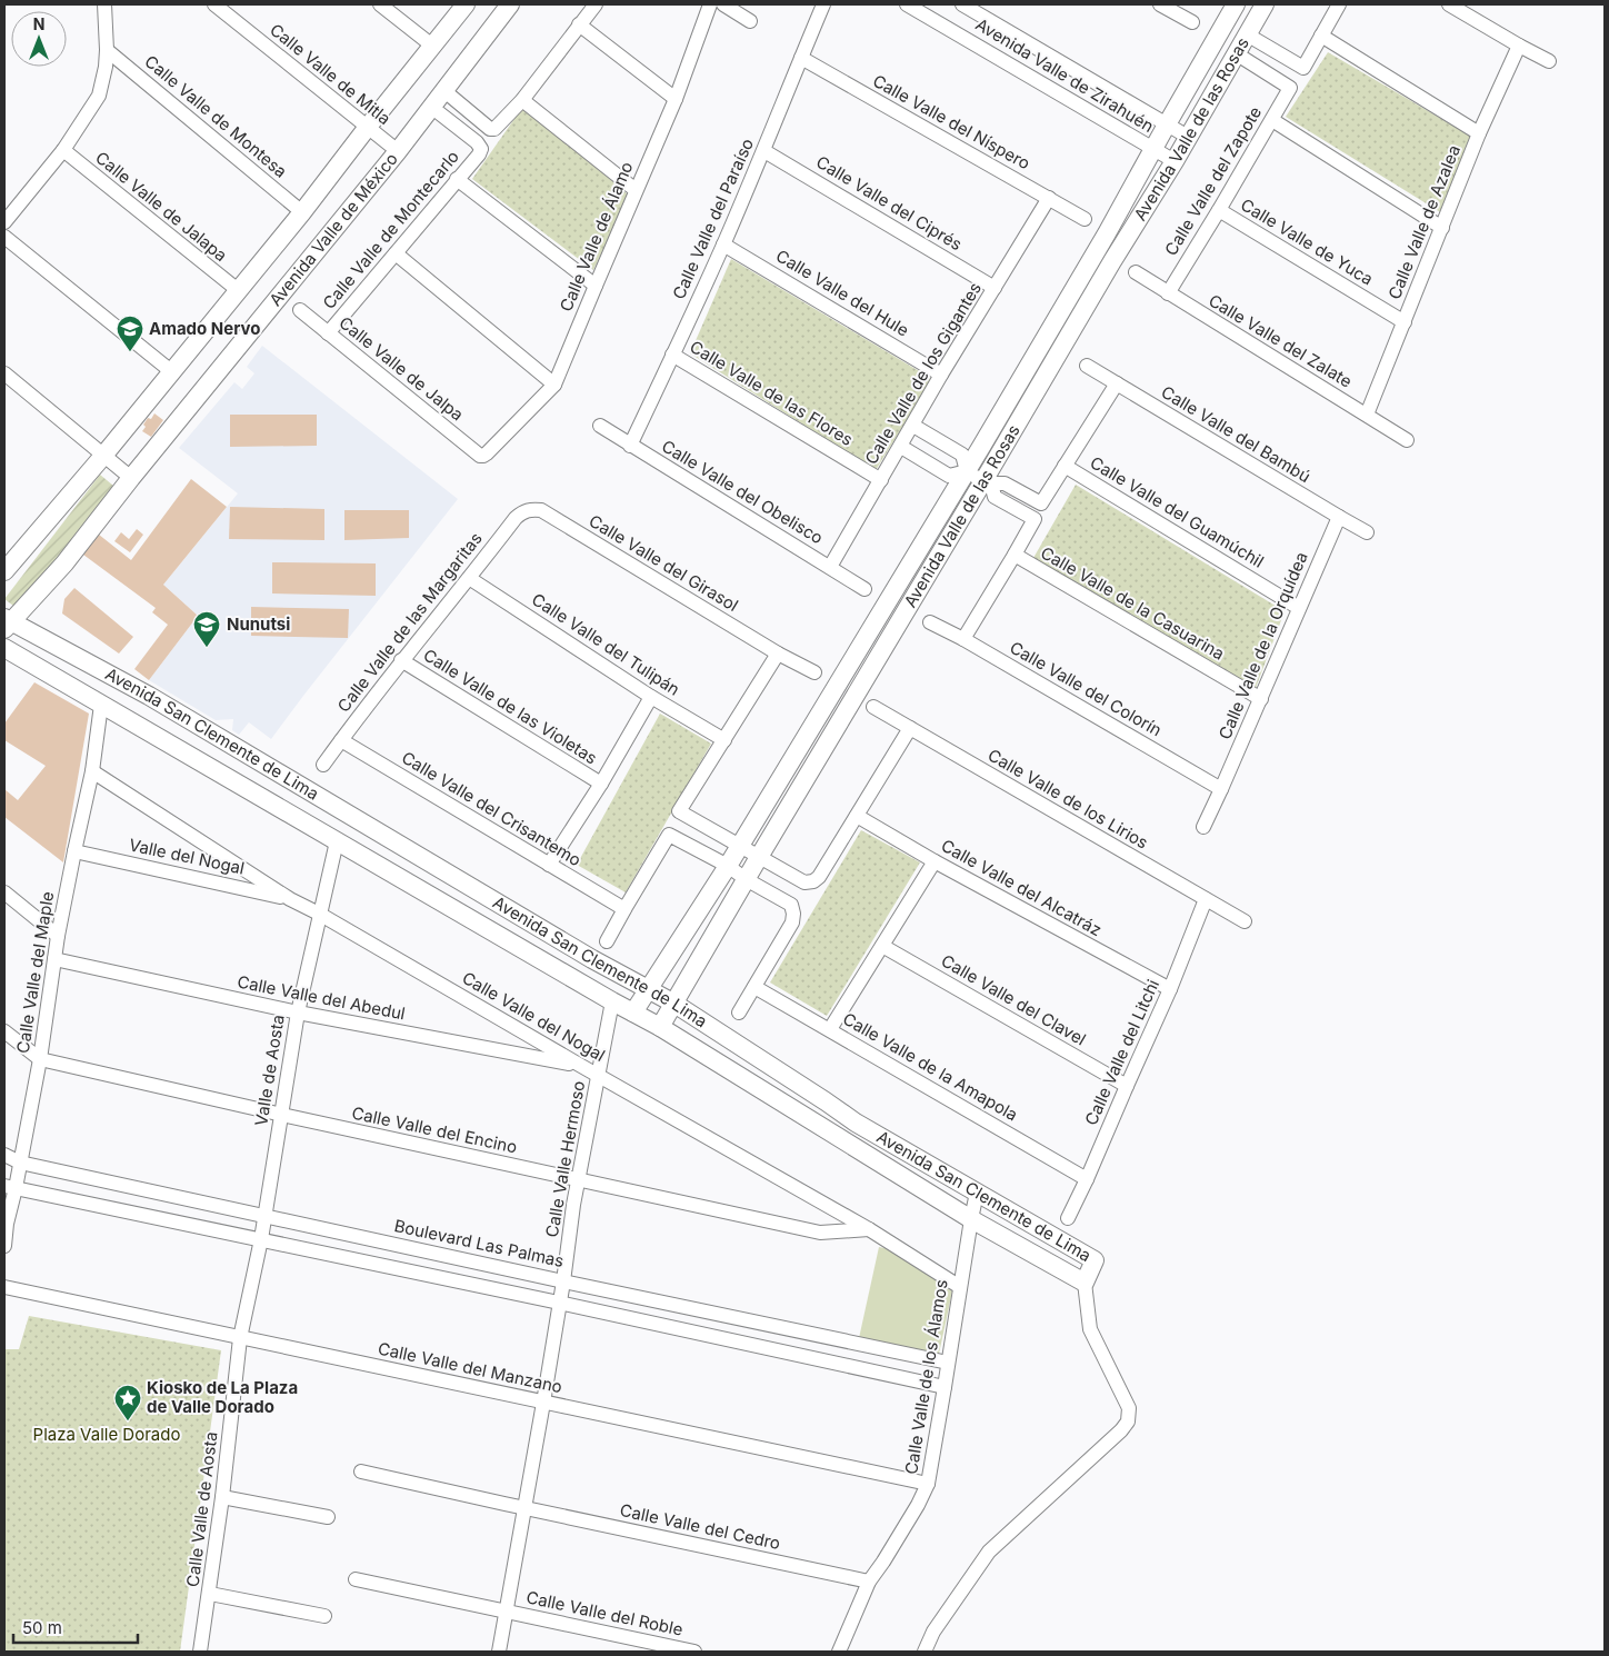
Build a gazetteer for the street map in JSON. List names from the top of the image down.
{
  "streets": {
    "street": [
      "Calle Valle de Mitla",
      "Avenida Valle de Zirahuén",
      "Calle Valle de Montesa",
      "Calle Valle del Níspero",
      "Avenida Valle de las Rosas",
      "Calle Valle del Zapote",
      "Calle Valle del Ciprés",
      "Calle Valle de Jalapa",
      "Calle Valle del Paraíso",
      "Calle Valle de Azalea",
      "Avenida Valle de México",
      "Calle Valle de Montecarlo",
      "Calle Valle de Álamo",
      "Calle Valle de Yuca",
      "Calle Valle del Hule",
      "Calle Valle del Zalate",
      "Calle Valle de Jalpa",
      "Calle Valle de los Gigantes",
      "Calle Valle de las Flores",
      "Calle Valle del Bambú",
      "Calle Valle del Obelisco",
      "Calle Valle del Guamúchil",
      "Calle Valle del Girasol",
      "Calle Valle de la Casuarina",
      "Calle Valle de las Margaritas",
      "Calle Valle del Tulipán",
      "Calle Valle de la Orquídea",
      "Calle Valle del Colorín",
      "Calle Valle de las Violetas",
      "Avenida San Clemente de Lima",
      "Calle Valle de los Lirios",
      "Calle Valle del Crisantemo",
      "Valle del Nogal",
      "Calle Valle del Alcatráz",
      "Calle Valle del Maple",
      "Calle Valle del Abedul",
      "Calle Valle del Clavel",
      "Calle Valle del Nogal",
      "Calle Valle del Litchi",
      "Calle Valle de la Amapola",
      "Valle de Aosta",
      "Calle Valle del Encino",
      "Calle Valle Hermoso",
      "Boulevard Las Palmas",
      "Calle Valle del Manzano",
      "Calle Valle de los Álamos",
      "Calle Valle de Aosta",
      "Calle Valle del Cedro",
      "Calle Valle del Roble"
    ]
  },
  "crossings": [
    ["Calle Valle de Mitla", "Avenida Valle de México"],
    ["Avenida Valle de Zirahuén", "Avenida Valle de las Rosas"],
    ["Calle Valle del Níspero", "Calle Valle del Paraíso"],
    ["Calle Valle del Níspero", "Calle Valle de los Gigantes"],
    ["Avenida Valle de las Rosas", "Calle Valle del Zapote"],
    ["Avenida Valle de las Rosas", "Avenida San Clemente de Lima"],
    ["Calle Valle del Zapote", "Calle Valle de Yuca"],
    ["Calle Valle del Zapote", "Calle Valle del Zalate"],
    ["Calle Valle del Ciprés", "Calle Valle del Paraíso"],
    ["Calle Valle del Ciprés", "Calle Valle de los Gigantes"],
    ["Calle Valle del Paraíso", "Calle Valle del Hule"],
    ["Calle Valle del Paraíso", "Calle Valle de las Flores"],
    ["Calle Valle del Paraíso", "Calle Valle del Obelisco"],
    ["Calle Valle de Azalea", "Calle Valle de Yuca"],
    ["Calle Valle de Azalea", "Calle Valle del Zalate"],
    ["Avenida Valle de México", "Calle Valle de Montecarlo"],
    ["Avenida Valle de México", "Avenida San Clemente de Lima"],
    ["Calle Valle de Montecarlo", "Calle Valle de Jalpa"],
    ["Calle Valle de Álamo", "Calle Valle de Jalpa"],
    ["Calle Valle del Hule", "Calle Valle de los Gigantes"],
    ["Calle Valle de los Gigantes", "Calle Valle de las Flores"],
    ["Calle Valle de los Gigantes", "Calle Valle del Obelisco"],
    ["Calle Valle del Bambú", "Calle Valle de la Orquídea"],
    ["Calle Valle del Guamúchil", "Calle Valle de la Orquídea"],
    ["Calle Valle del Girasol", "Calle Valle de las Margaritas"],
    ["Calle Valle de la Casuarina", "Calle Valle de la Orquídea"],
    ["Calle Valle de las Margaritas", "Calle Valle del Tulipán"],
    ["Calle Valle de las Margaritas", "Calle Valle de las Violetas"],
    ["Calle Valle de las Margaritas", "Calle Valle del Crisantemo"],
    ["Calle Valle de la Orquídea", "Calle Valle del Colorín"],
    ["Avenida San Clemente de Lima", "Calle Valle del Maple"],
    ["Avenida San Clemente de Lima", "Valle de Aosta"],
    ["Avenida San Clemente de Lima", "Calle Valle Hermoso"],
    ["Avenida San Clemente de Lima", "Calle Valle de los Álamos"],
    ["Calle Valle de los Lirios", "Calle Valle del Litchi"],
    ["Valle del Nogal", "Calle Valle del Maple"],
    ["Valle del Nogal", "Calle Valle del Nogal"],
    ["Calle Valle del Alcatráz", "Calle Valle del Litchi"],
    ["Calle Valle del Maple", "Calle Valle del Abedul"],
    ["Calle Valle del Maple", "Calle Valle del Nogal"],
    ["Calle Valle del Maple", "Calle Valle del Encino"],
    ["Calle Valle del Maple", "Boulevard Las Palmas"],
    ["Calle Valle del Abedul", "Calle Valle del Nogal"],
    ["Calle Valle del Abedul", "Valle de Aosta"],
    ["Calle Valle del Clavel", "Calle Valle del Litchi"],
    ["Calle Valle del Nogal", "Valle de Aosta"],
    ["Calle Valle del Nogal", "Calle Valle del Encino"],
    ["Calle Valle del Nogal", "Calle Valle Hermoso"],
    ["Calle Valle del Nogal", "Calle Valle de los Álamos"],
    ["Calle Valle del Litchi", "Calle Valle de la Amapola"],
    ["Valle de Aosta", "Calle Valle del Encino"],
    ["Valle de Aosta", "Boulevard Las Palmas"],
    ["Valle de Aosta", "Calle Valle de Aosta"],
    ["Calle Valle del Encino", "Calle Valle Hermoso"],
    ["Calle Valle Hermoso", "Boulevard Las Palmas"],
    ["Calle Valle Hermoso", "Calle Valle del Manzano"],
    ["Calle Valle Hermoso", "Calle Valle del Cedro"],
    ["Calle Valle Hermoso", "Calle Valle del Roble"],
    ["Boulevard Las Palmas", "Calle Valle de los Álamos"],
    ["Calle Valle del Manzano", "Calle Valle de los Álamos"],
    ["Calle Valle del Manzano", "Calle Valle de Aosta"],
    ["Calle Valle de los Álamos", "Calle Valle del Cedro"]
  ],
  "parks": ["Plaza Valle Dorado"],
  "places": {
    "school or university": ["Amado Nervo", "Nunutsi"],
    "place": ["Kiosko de La Plaza de Valle Dorado"]
  },
  "scale_bar": "50 m",
  "north": "top"
}
